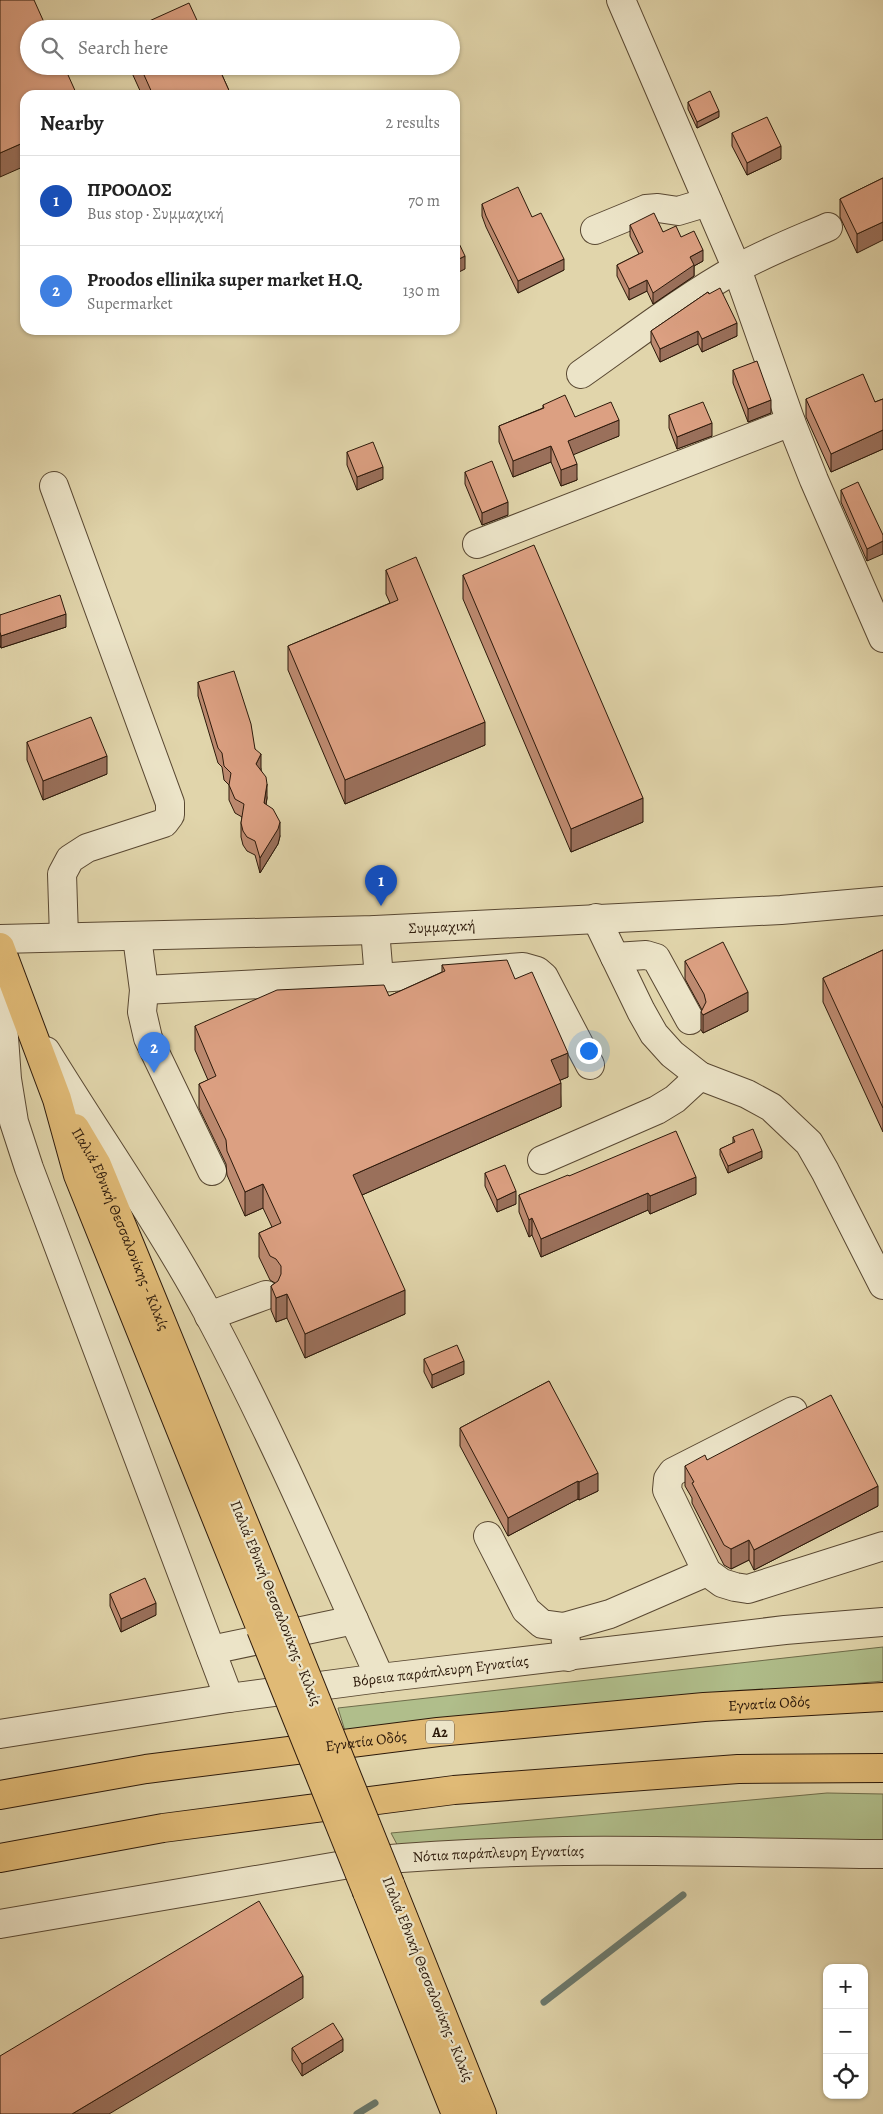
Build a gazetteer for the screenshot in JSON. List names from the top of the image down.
{
  "streets": {
    "main road": ["Παλιά Εθνική Θεσσαλονίκης - Κιλκίς", "Εγνατία Οδός", "Α2"],
    "street": ["Συμμαχική", "Βόρεια παράπλευρη Εγνατίας", "Νότια παράπλευρη Εγνατίας"]
  },
  "page": {
    "search": "Search here",
    "heading": ["Nearby", "2 results"],
    "list": [
      {
        "mark": "1",
        "name": "ΠΡΟΟΔΟΣ",
        "note": "Bus stop · Συμμαχική",
        "value": "70 m"
      },
      {
        "mark": "2",
        "name": "Proodos ellinika super market H.Q.",
        "note": "Supermarket",
        "value": "130 m"
      }
    ],
    "pins": ["1", "2"],
    "map_buttons": ["+", "−"]
  }
}
